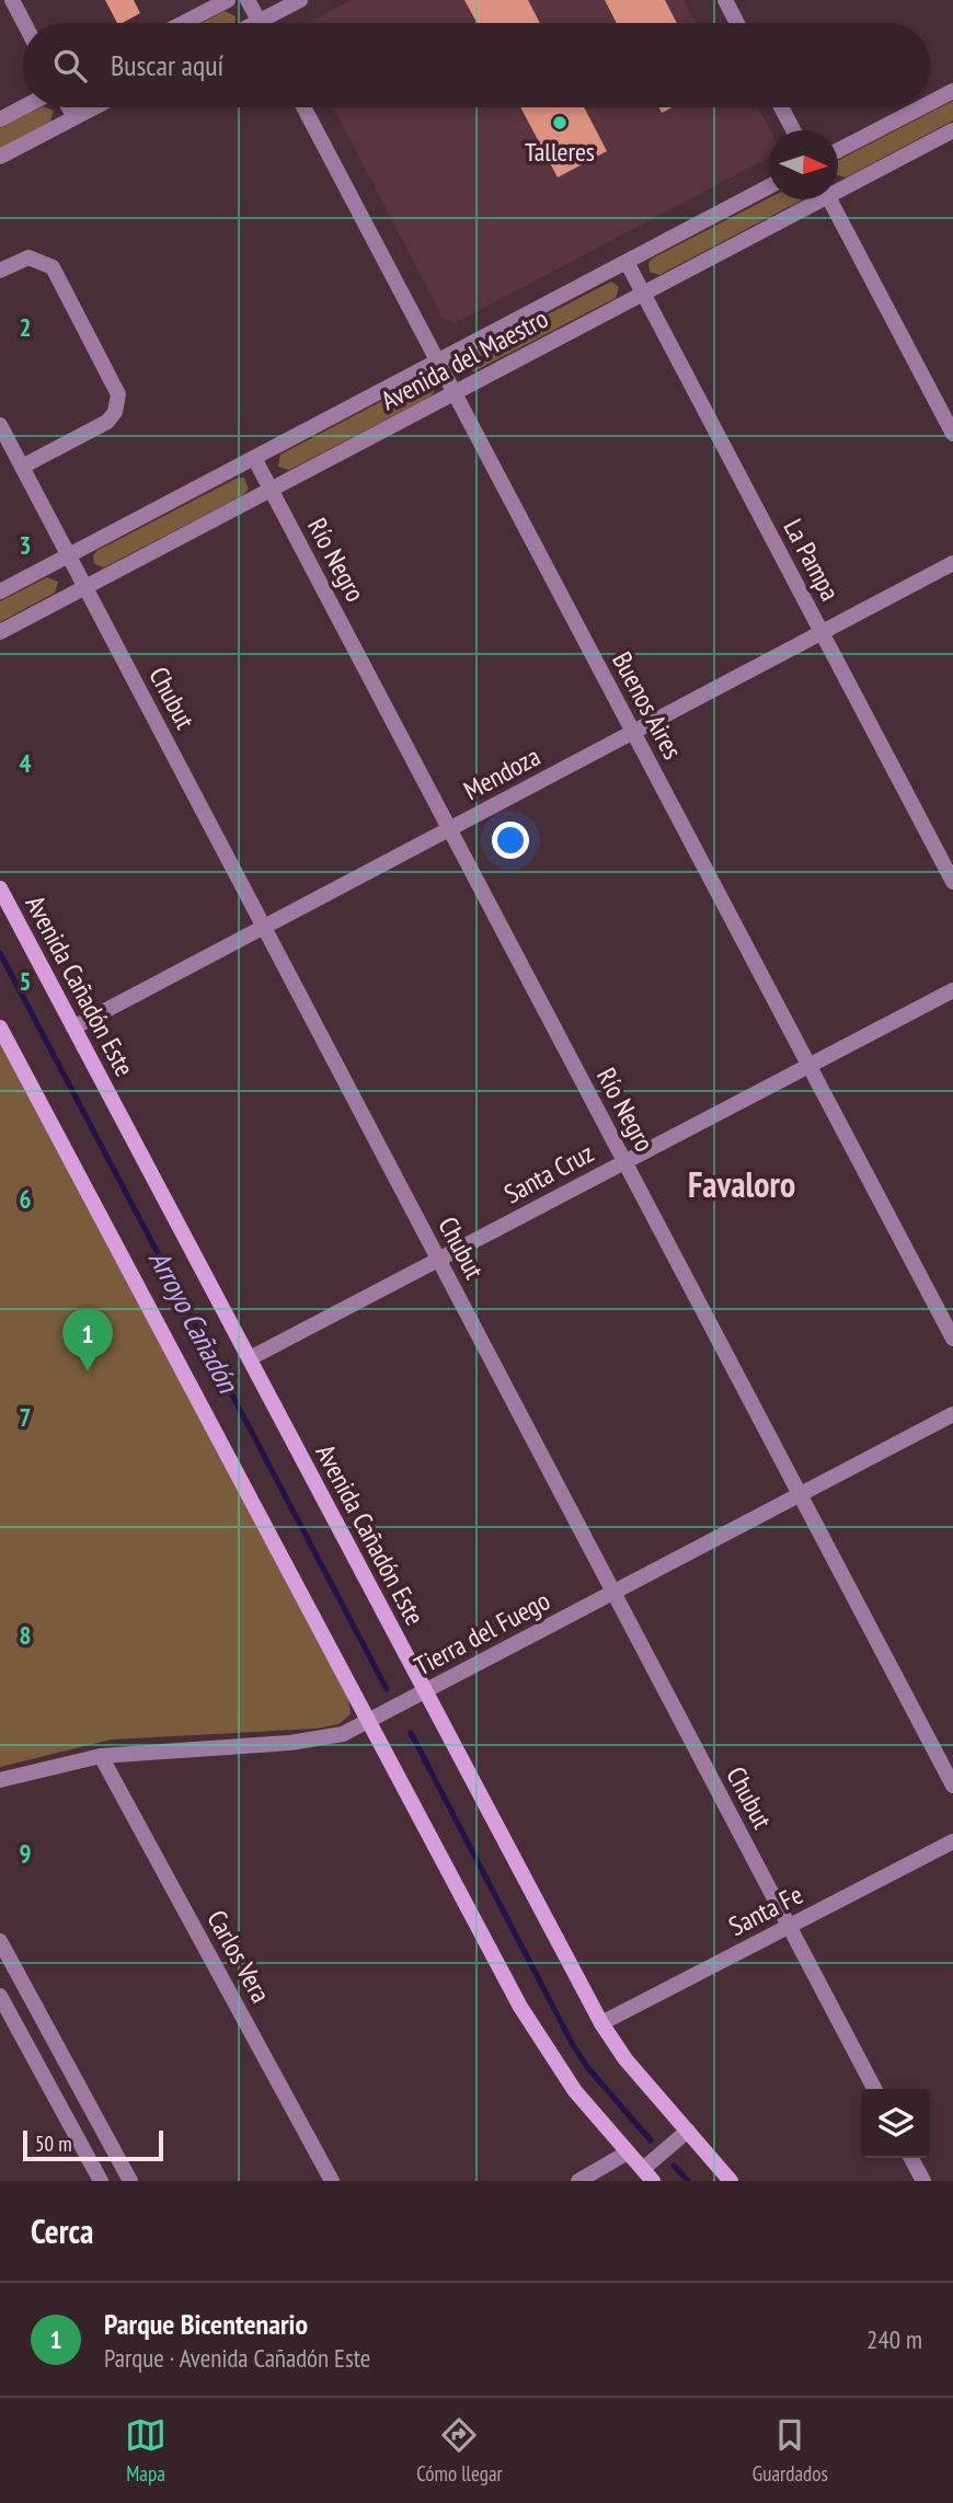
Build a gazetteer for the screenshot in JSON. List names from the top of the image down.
{
  "streets": {
    "main road": ["Avenida Cañadón Este"],
    "street": [
      "Avenida del Maestro",
      "Río Negro",
      "La Pampa",
      "Chubut",
      "Buenos Aires",
      "Mendoza",
      "Santa Cruz",
      "Tierra del Fuego",
      "Santa Fe",
      "Carlos Vera"
    ]
  },
  "crossings": [
    ["Avenida del Maestro", "Río Negro"],
    ["Avenida del Maestro", "La Pampa"],
    ["Avenida del Maestro", "Chubut"],
    ["Avenida del Maestro", "Buenos Aires"],
    ["Río Negro", "Mendoza"],
    ["Río Negro", "Santa Cruz"],
    ["Río Negro", "Tierra del Fuego"],
    ["La Pampa", "Mendoza"],
    ["Chubut", "Mendoza"],
    ["Chubut", "Santa Cruz"],
    ["Chubut", "Tierra del Fuego"],
    ["Chubut", "Santa Fe"],
    ["Buenos Aires", "Mendoza"],
    ["Buenos Aires", "Santa Cruz"],
    ["Mendoza", "Avenida Cañadón Este"],
    ["Avenida Cañadón Este", "Santa Cruz"],
    ["Avenida Cañadón Este", "Tierra del Fuego"],
    ["Avenida Cañadón Este", "Santa Fe"],
    ["Tierra del Fuego", "Carlos Vera"]
  ],
  "districts": ["Favaloro"],
  "water": ["Arroyo Cañadón"],
  "places": ["Talleres"],
  "scale_bar": "50 m",
  "north": "right",
  "page": {
    "search": "Buscar aquí",
    "pins": "1",
    "scale": "50 m",
    "heading": "Cerca",
    "list": [
      {
        "mark": "1",
        "name": "Parque Bicentenario",
        "note": "Parque · Avenida Cañadón Este",
        "value": "240 m"
      }
    ],
    "nav": ["Mapa", "Cómo llegar", "Guardados"]
  },
  "grid": {
    "rows": [
      "2",
      "3",
      "4",
      "5",
      "6",
      "7",
      "8",
      "9"
    ]
  }
}
